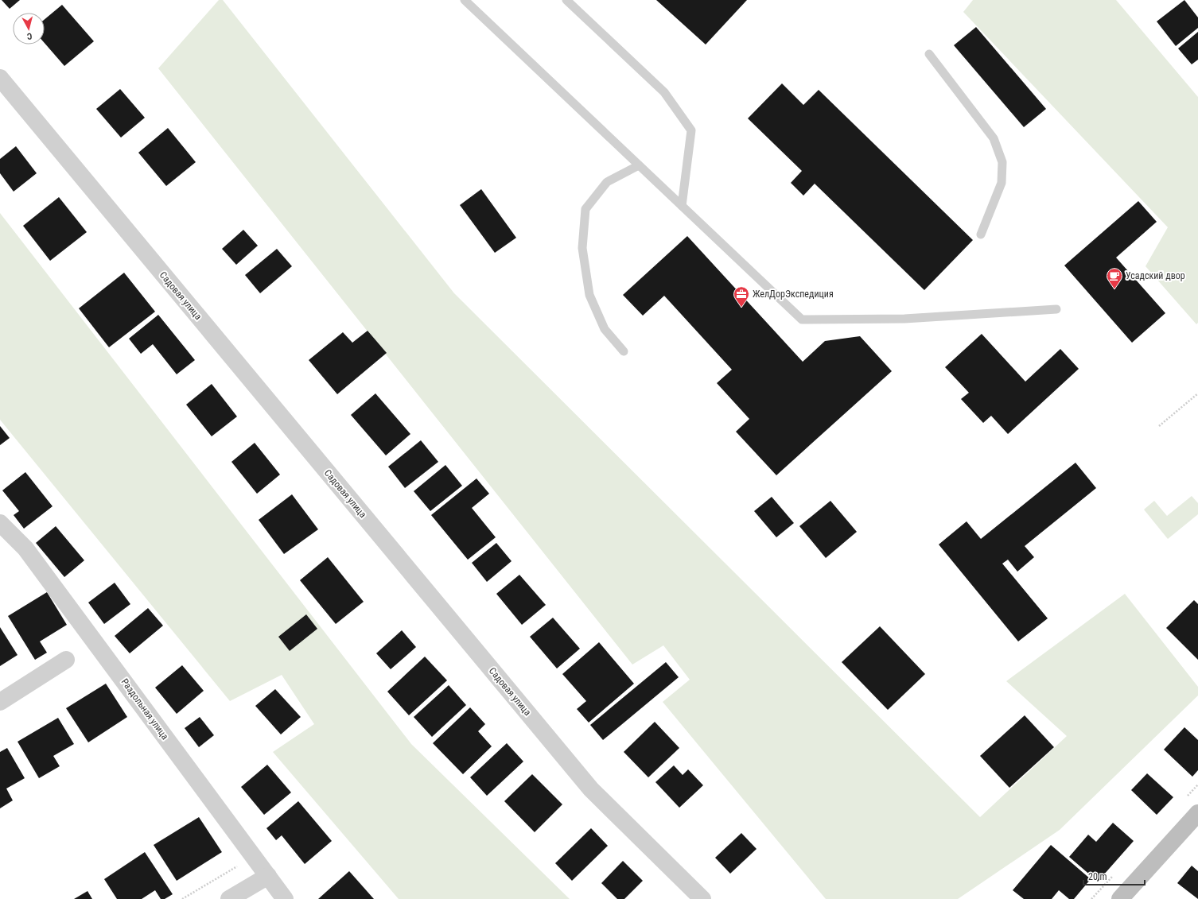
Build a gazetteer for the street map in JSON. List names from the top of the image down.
{
  "streets": {
    "street": ["Садовая улица", "Раздольная улица"]
  },
  "places": {
    "cafe": ["Усадский двор"],
    "office": ["ЖелДорЭкспедиция"]
  },
  "scale_bar": "20 m",
  "north": "bottom"
}
